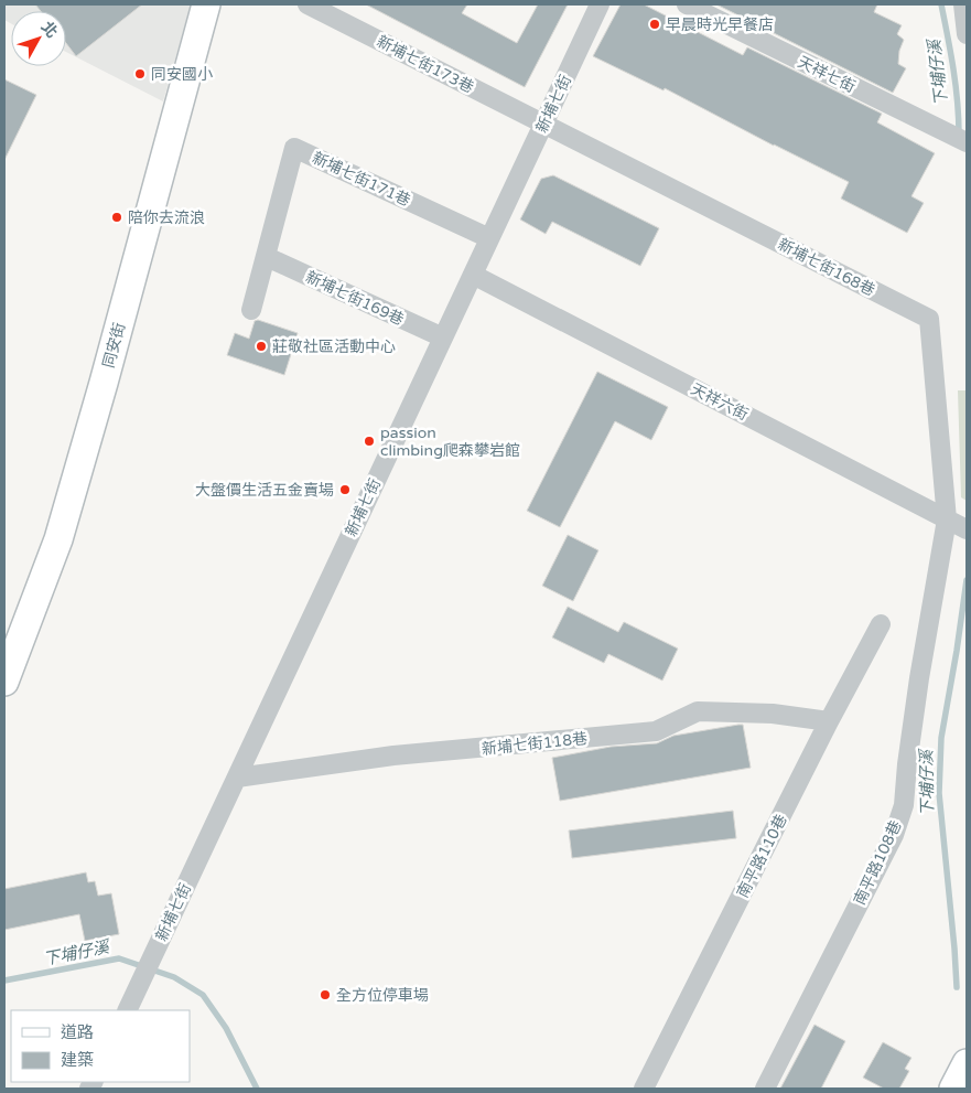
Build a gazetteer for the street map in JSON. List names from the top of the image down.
{
  "streets": {
    "street": [
      "新埔七街173巷",
      "天祥七街",
      "新埔七街",
      "新埔七街171巷",
      "新埔七街168巷",
      "新埔七街169巷",
      "同安街",
      "天祥六街",
      "新埔七街118巷",
      "南平路110巷",
      "南平路108巷"
    ]
  },
  "crossings": [
    ["新埔七街173巷", "新埔七街"],
    ["新埔七街173巷", "新埔七街168巷"],
    ["新埔七街", "新埔七街171巷"],
    ["新埔七街", "新埔七街168巷"],
    ["新埔七街", "新埔七街169巷"],
    ["新埔七街", "天祥六街"],
    ["新埔七街", "新埔七街118巷"],
    ["新埔七街171巷", "新埔七街169巷"],
    ["新埔七街168巷", "天祥六街"],
    ["新埔七街168巷", "南平路108巷"],
    ["天祥六街", "南平路108巷"],
    ["新埔七街118巷", "南平路110巷"]
  ],
  "water": ["下埔仔溪"],
  "places": [
    "早晨時光早餐店",
    "同安國小",
    "陪你去流浪",
    "莊敬社區活動中心",
    "passion climbing爬森攀岩館",
    "大盤價生活五金賣場",
    "全方位停車場"
  ],
  "legend": ["道路", "建築"],
  "north": "top right"
}
